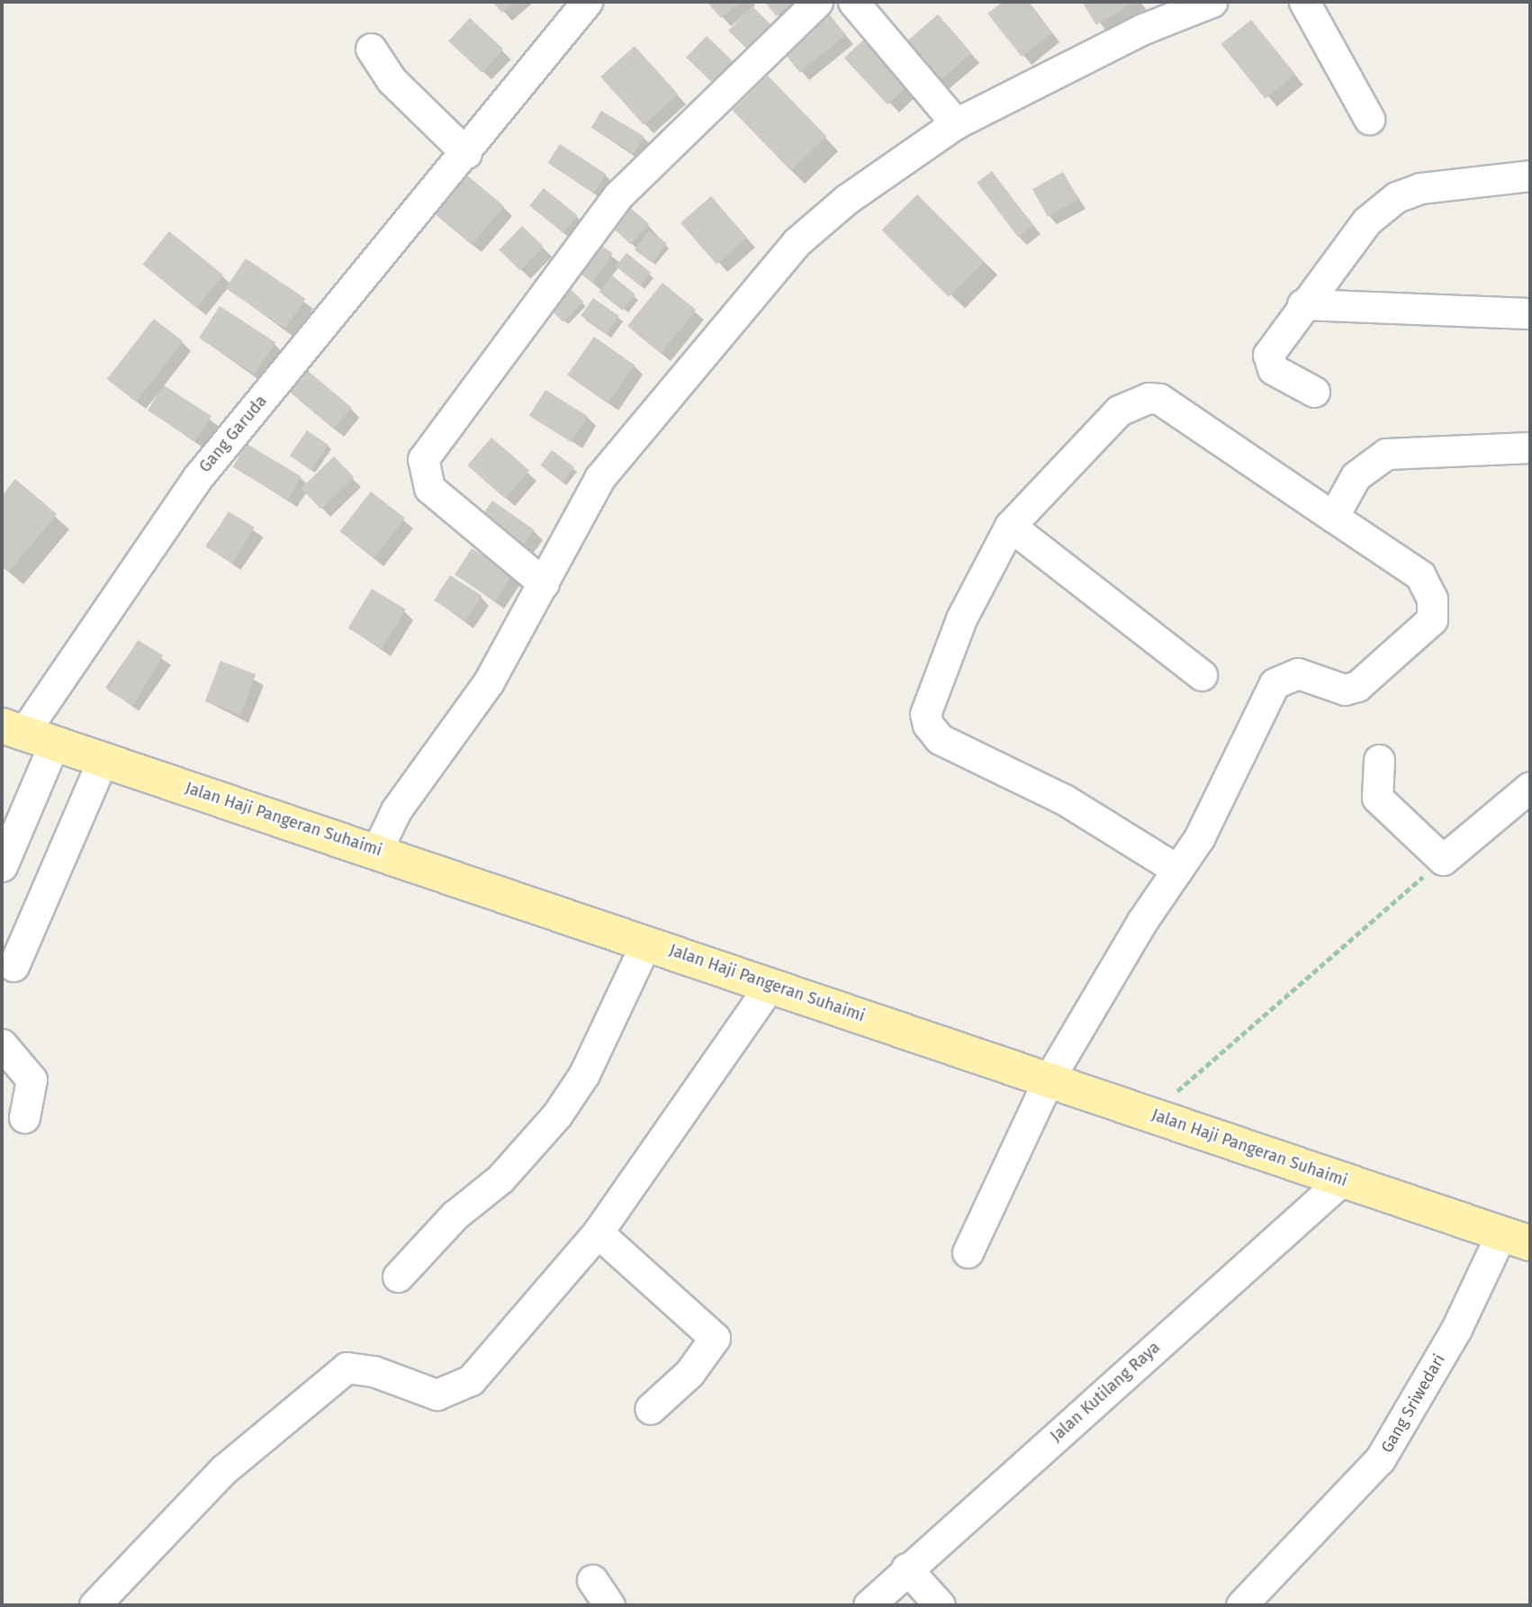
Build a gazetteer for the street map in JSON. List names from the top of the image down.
{
  "streets": {
    "main road": ["Jalan Haji Pangeran Suhaimi"],
    "street": ["Gang Garuda", "Jalan Kutilang Raya", "Gang Sriwedari"]
  },
  "crossings": [
    ["Gang Garuda", "Jalan Haji Pangeran Suhaimi"],
    ["Jalan Haji Pangeran Suhaimi", "Jalan Kutilang Raya"],
    ["Jalan Haji Pangeran Suhaimi", "Gang Sriwedari"]
  ]
}
